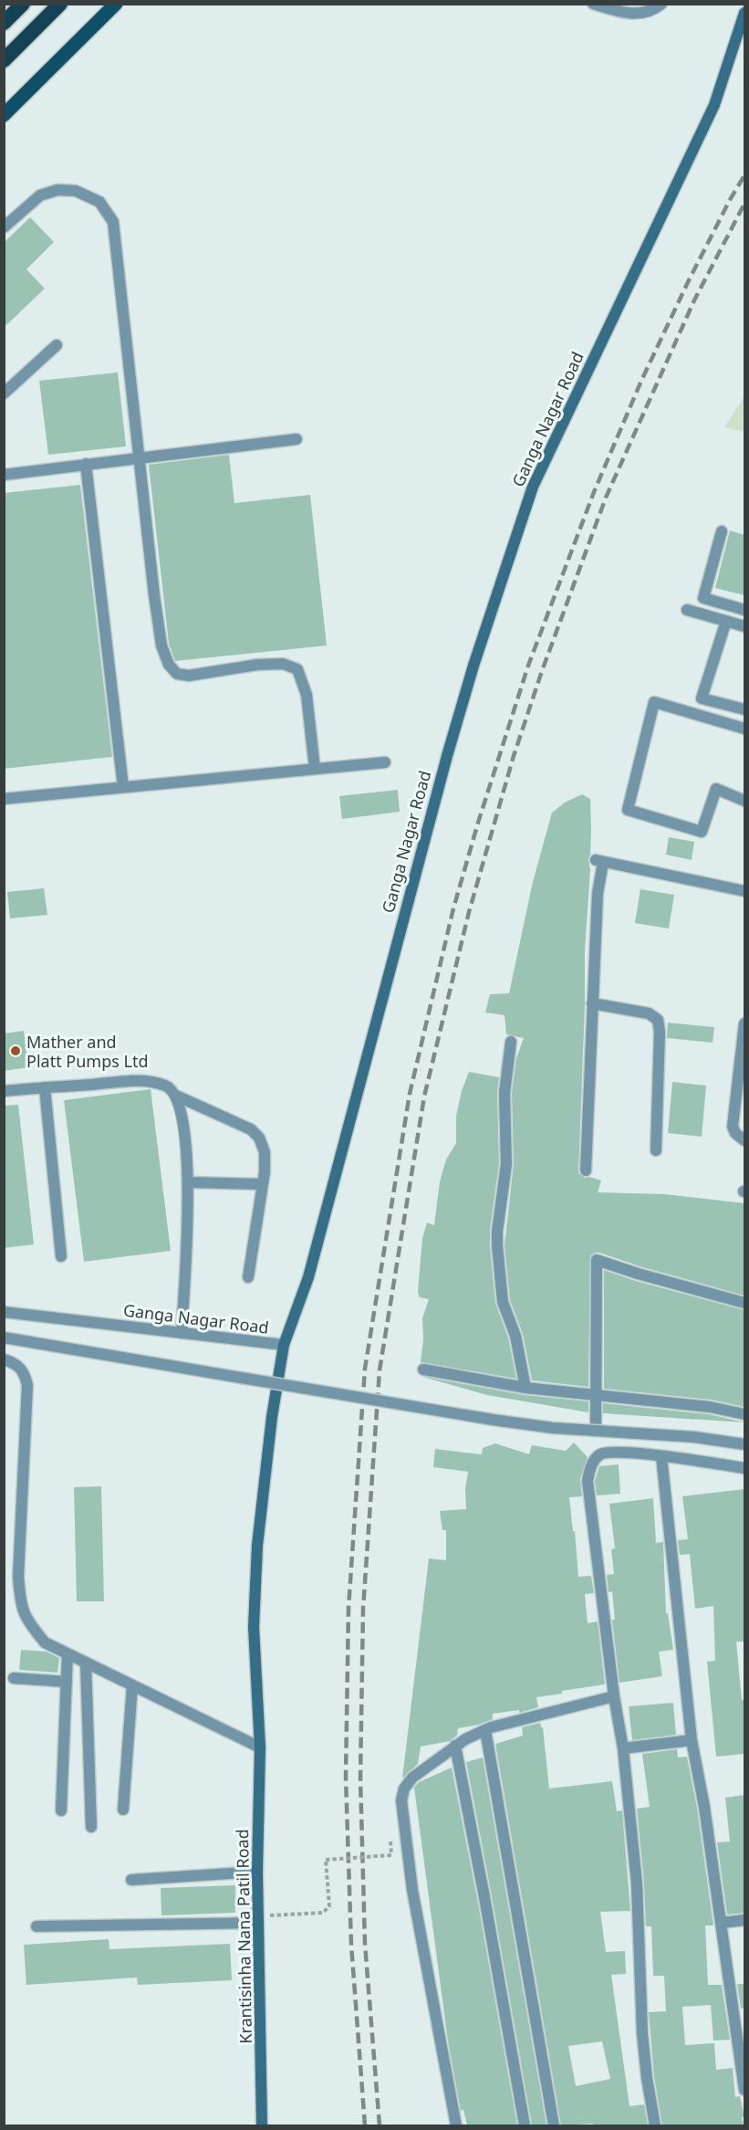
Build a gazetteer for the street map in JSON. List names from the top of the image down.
{
  "streets": {
    "main road": ["Ganga Nagar Road", "Krantisinha Nana Patil Road"]
  },
  "crossings": [
    ["Ganga Nagar Road", "Krantisinha Nana Patil Road"]
  ],
  "places": ["Mather and Platt Pumps Ltd"]
}
